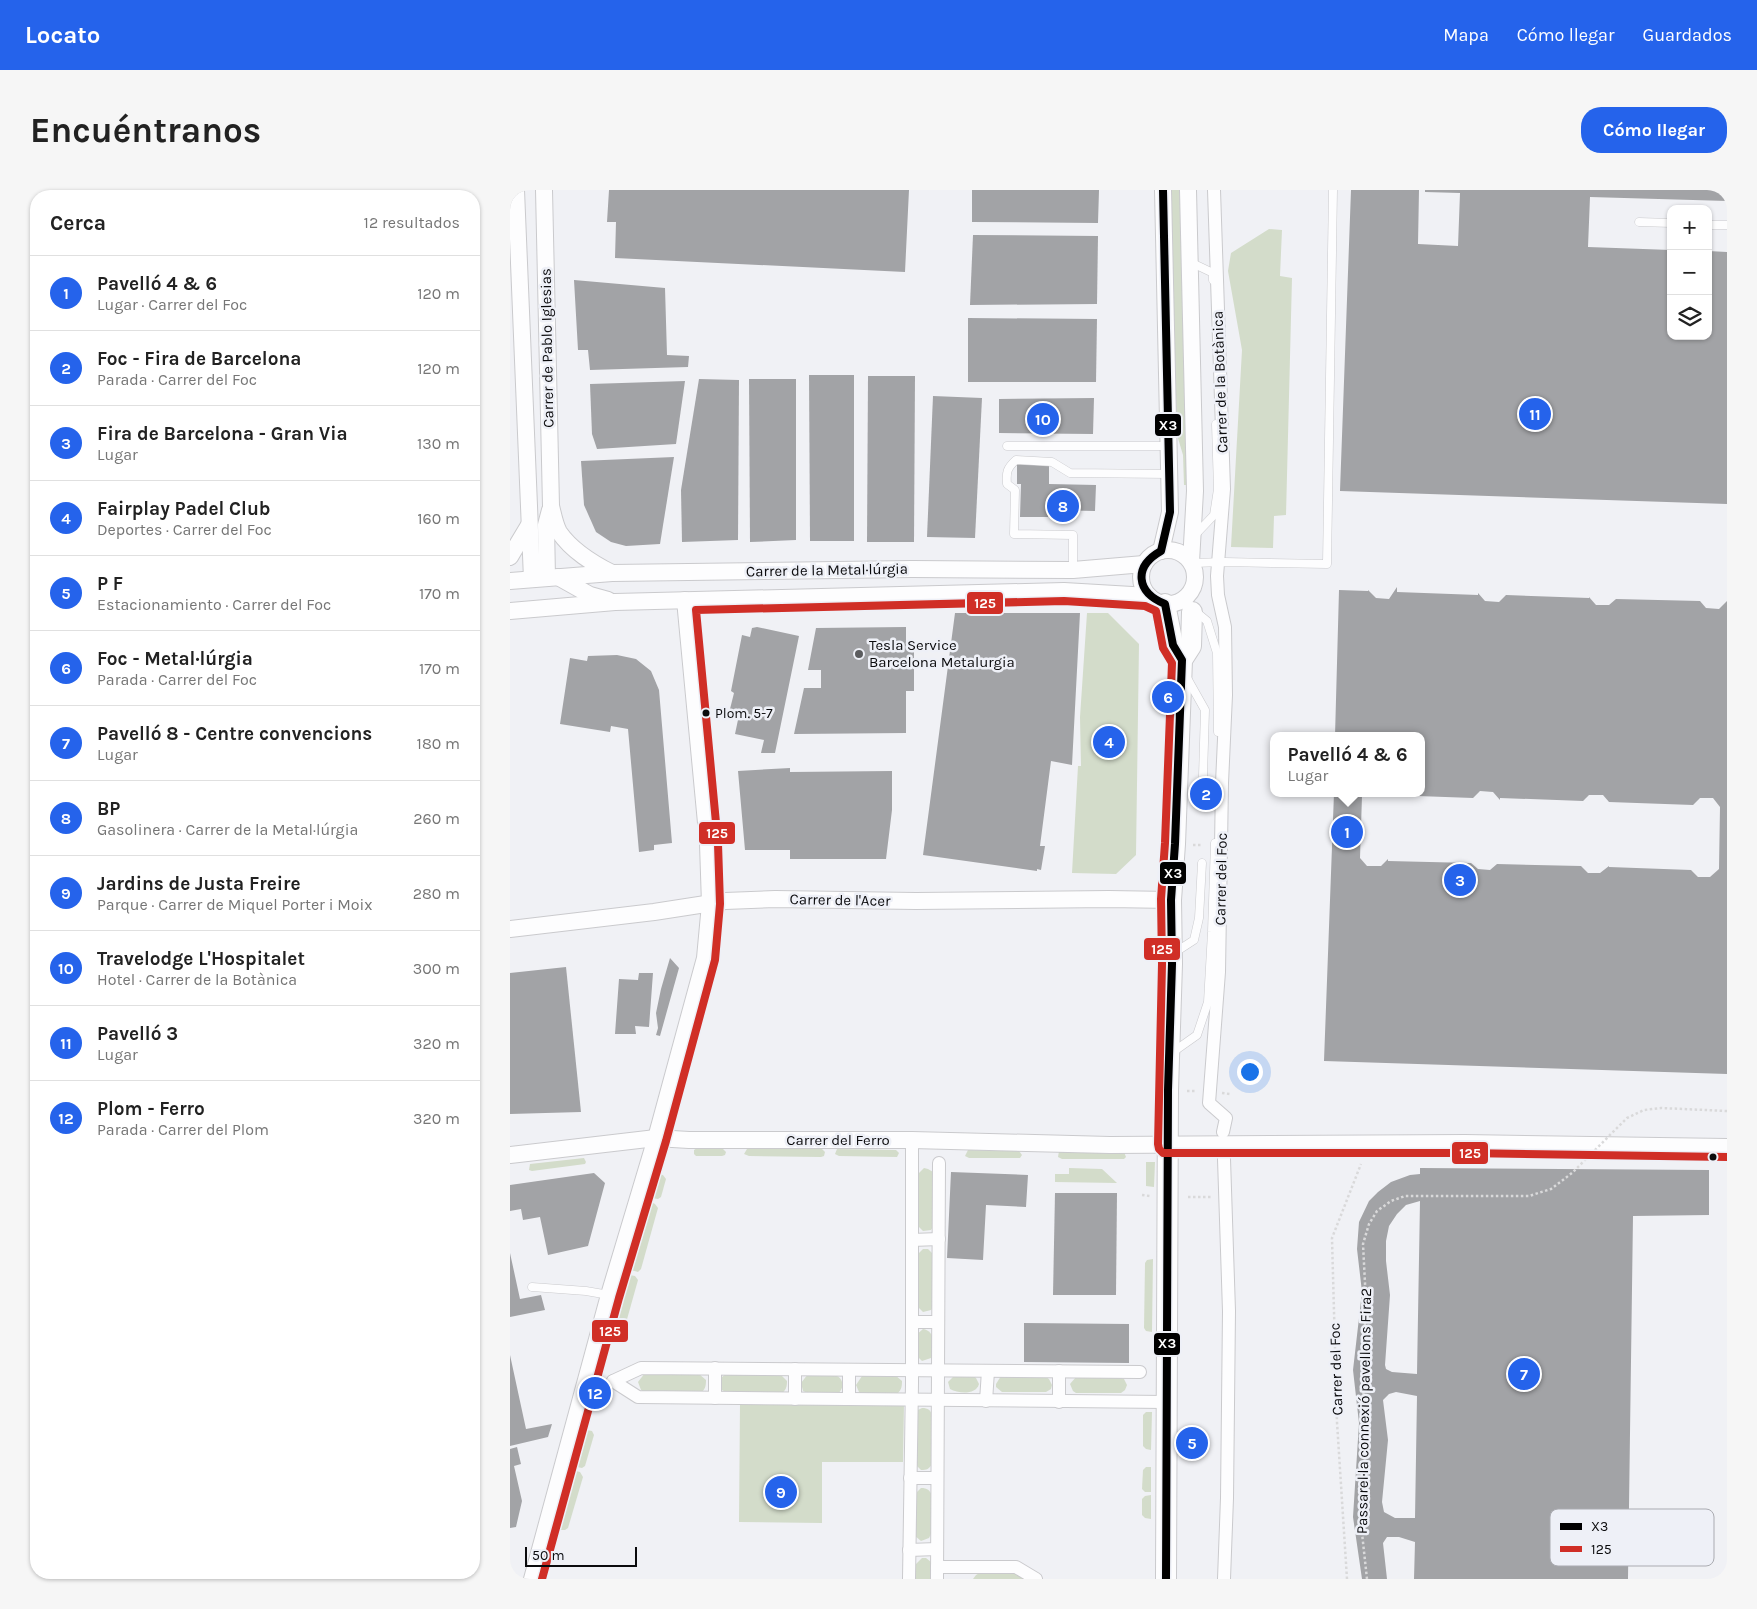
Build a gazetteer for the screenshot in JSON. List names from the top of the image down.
{
  "streets": {
    "street": [
      "Carrer de Pablo Iglesias",
      "Carrer de la Botànica",
      "Carrer de la Metal·lúrgia",
      "Carrer del Foc",
      "Carrer de l'Acer",
      "Carrer del Ferro"
    ],
    "path": ["Passarel·la connexió pavellons Fira2"]
  },
  "crossings": [
    ["Carrer de Pablo Iglesias", "Carrer de la Metal·lúrgia"],
    ["Carrer de la Botànica", "Carrer de la Metal·lúrgia"],
    ["Carrer de la Botànica", "Carrer del Foc"]
  ],
  "places": ["Tesla Service Barcelona Metalurgia", "Plom. 5-7"],
  "lines": ["transit line X3", "transit line 125"],
  "legend": ["X3", "125"],
  "scale_bar": "50 m",
  "page": {
    "header": "Locato",
    "nav": ["Mapa", "Cómo llegar", "Guardados"],
    "buttons": "Cómo llegar",
    "title": "Encuéntranos",
    "heading": ["Cerca", "12 resultados"],
    "map_buttons": ["+", "−"],
    "list": [
      {
        "mark": "1",
        "name": "Pavelló 4 & 6",
        "note": "Lugar · Carrer del Foc",
        "value": "120 m"
      },
      {
        "mark": "2",
        "name": "Foc - Fira de Barcelona",
        "note": "Parada · Carrer del Foc",
        "value": "120 m"
      },
      {
        "mark": "3",
        "name": "Fira de Barcelona - Gran Via",
        "note": "Lugar",
        "value": "130 m"
      },
      {
        "mark": "4",
        "name": "Fairplay Padel Club",
        "note": "Deportes · Carrer del Foc",
        "value": "160 m"
      },
      {
        "mark": "5",
        "name": "P F",
        "note": "Estacionamiento · Carrer del Foc",
        "value": "170 m"
      },
      {
        "mark": "6",
        "name": "Foc - Metal·lúrgia",
        "note": "Parada · Carrer del Foc",
        "value": "170 m"
      },
      {
        "mark": "7",
        "name": "Pavelló 8 - Centre convencions",
        "note": "Lugar",
        "value": "180 m"
      },
      {
        "mark": "8",
        "name": "BP",
        "note": "Gasolinera · Carrer de la Metal·lúrgia",
        "value": "260 m"
      },
      {
        "mark": "9",
        "name": "Jardins de Justa Freire",
        "note": "Parque · Carrer de Miquel Porter i Moix",
        "value": "280 m"
      },
      {
        "mark": "10",
        "name": "Travelodge L'Hospitalet",
        "note": "Hotel · Carrer de la Botànica",
        "value": "300 m"
      },
      {
        "mark": "11",
        "name": "Pavelló 3",
        "note": "Lugar",
        "value": "320 m"
      },
      {
        "mark": "12",
        "name": "Plom - Ferro",
        "note": "Parada · Carrer del Plom",
        "value": "320 m"
      }
    ],
    "pins": [
      "11",
      "10",
      "8",
      "6",
      "4",
      "2",
      "1",
      "3",
      "7",
      "12",
      "5",
      "9"
    ],
    "popup": ["Pavelló 4 & 6", "Lugar"],
    "scale": "50 m"
  }
}
